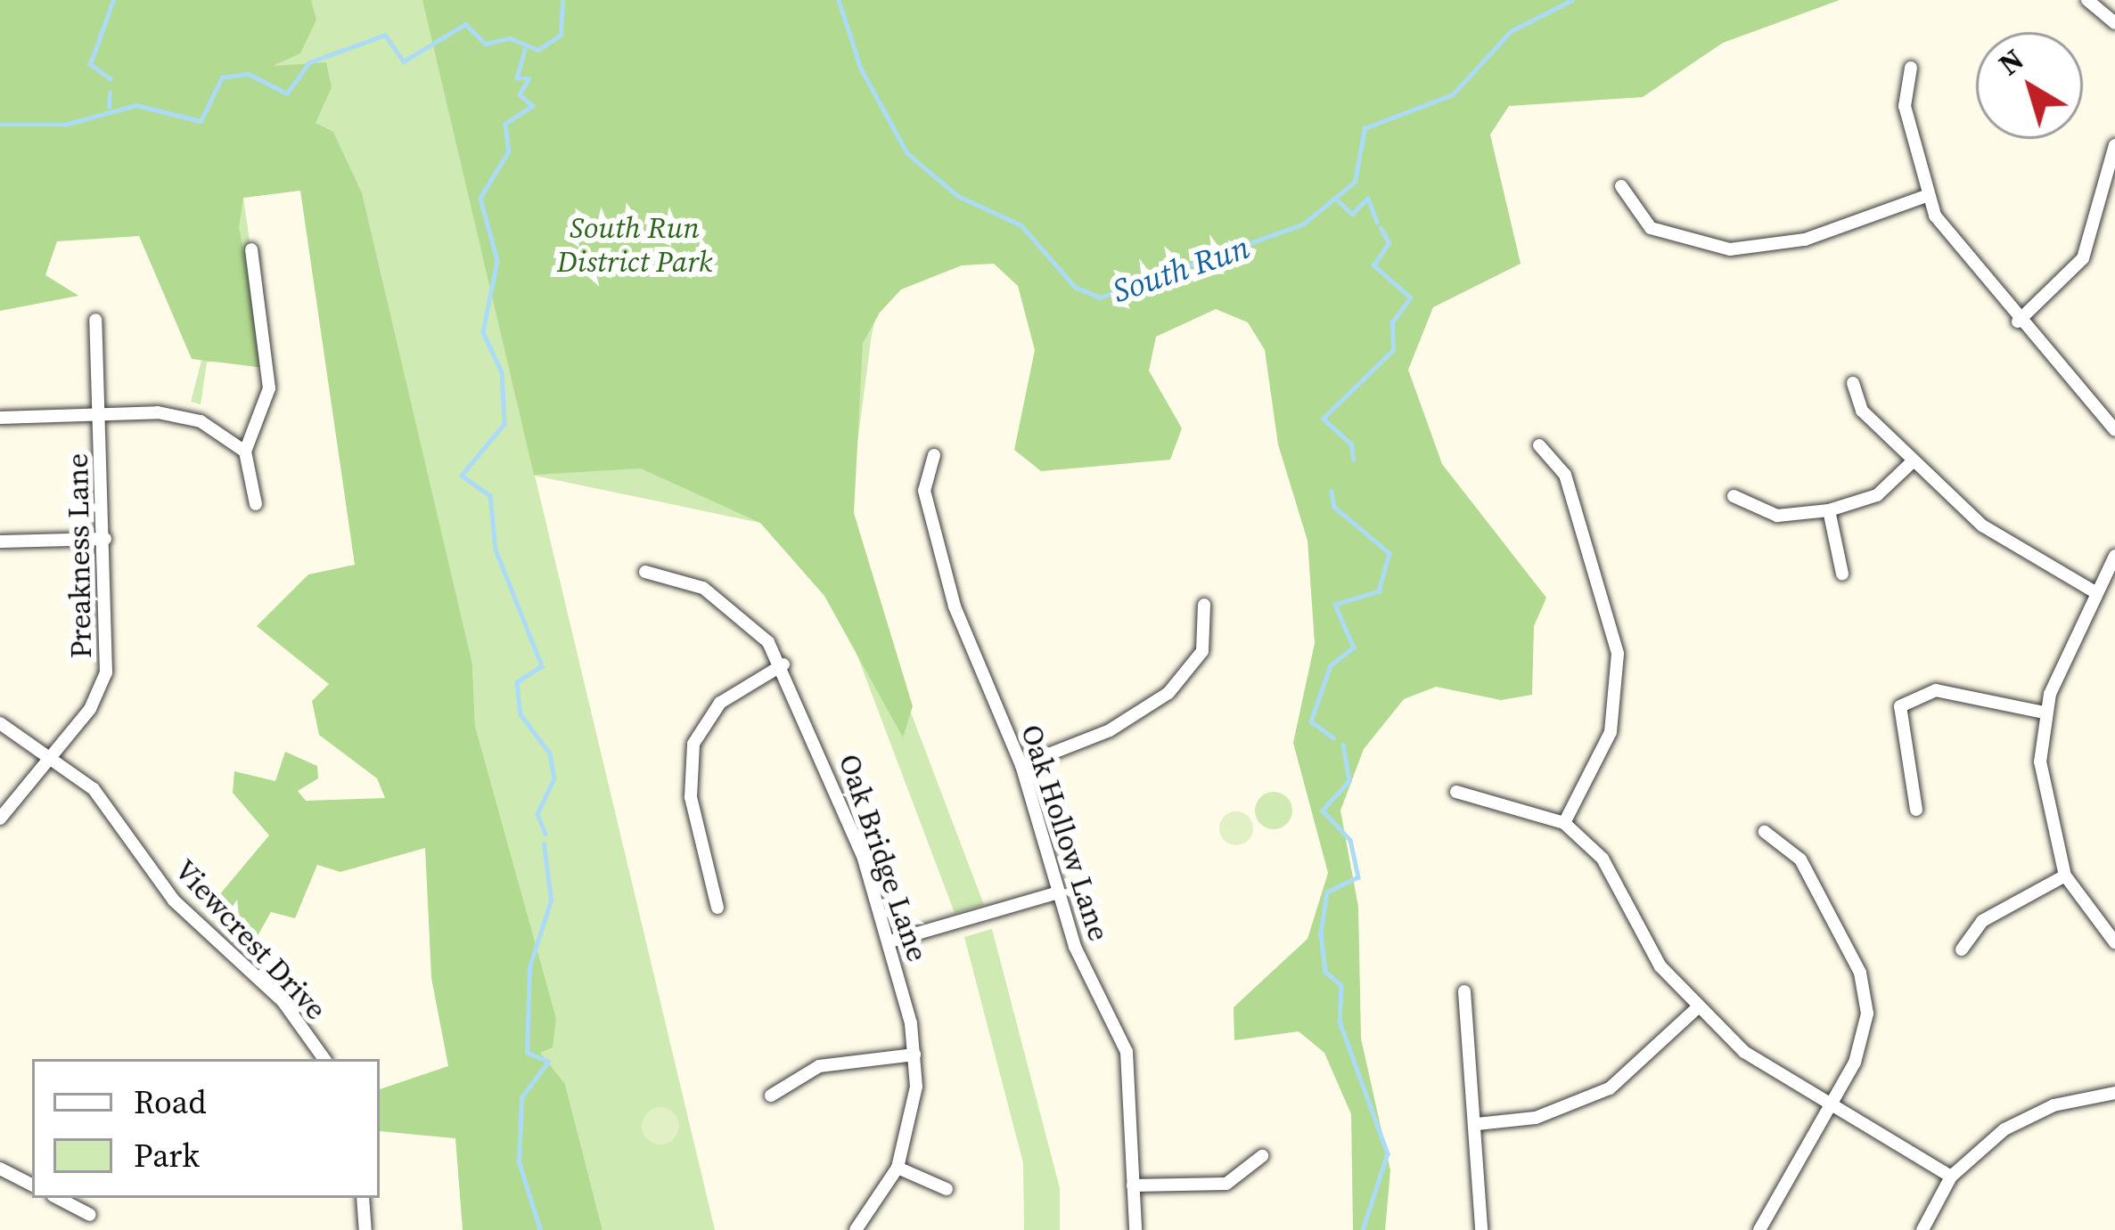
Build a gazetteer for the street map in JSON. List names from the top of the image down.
{
  "streets": {
    "street": [
      "Preakness Lane",
      "Oak Hollow Lane",
      "Oak Bridge Lane",
      "Viewcrest Drive"
    ]
  },
  "crossings": [
    ["Preakness Lane", "Viewcrest Drive"]
  ],
  "water": ["South Run"],
  "parks": ["South Run District Park"],
  "legend": ["Road", "Park"],
  "north": "top left"
}
